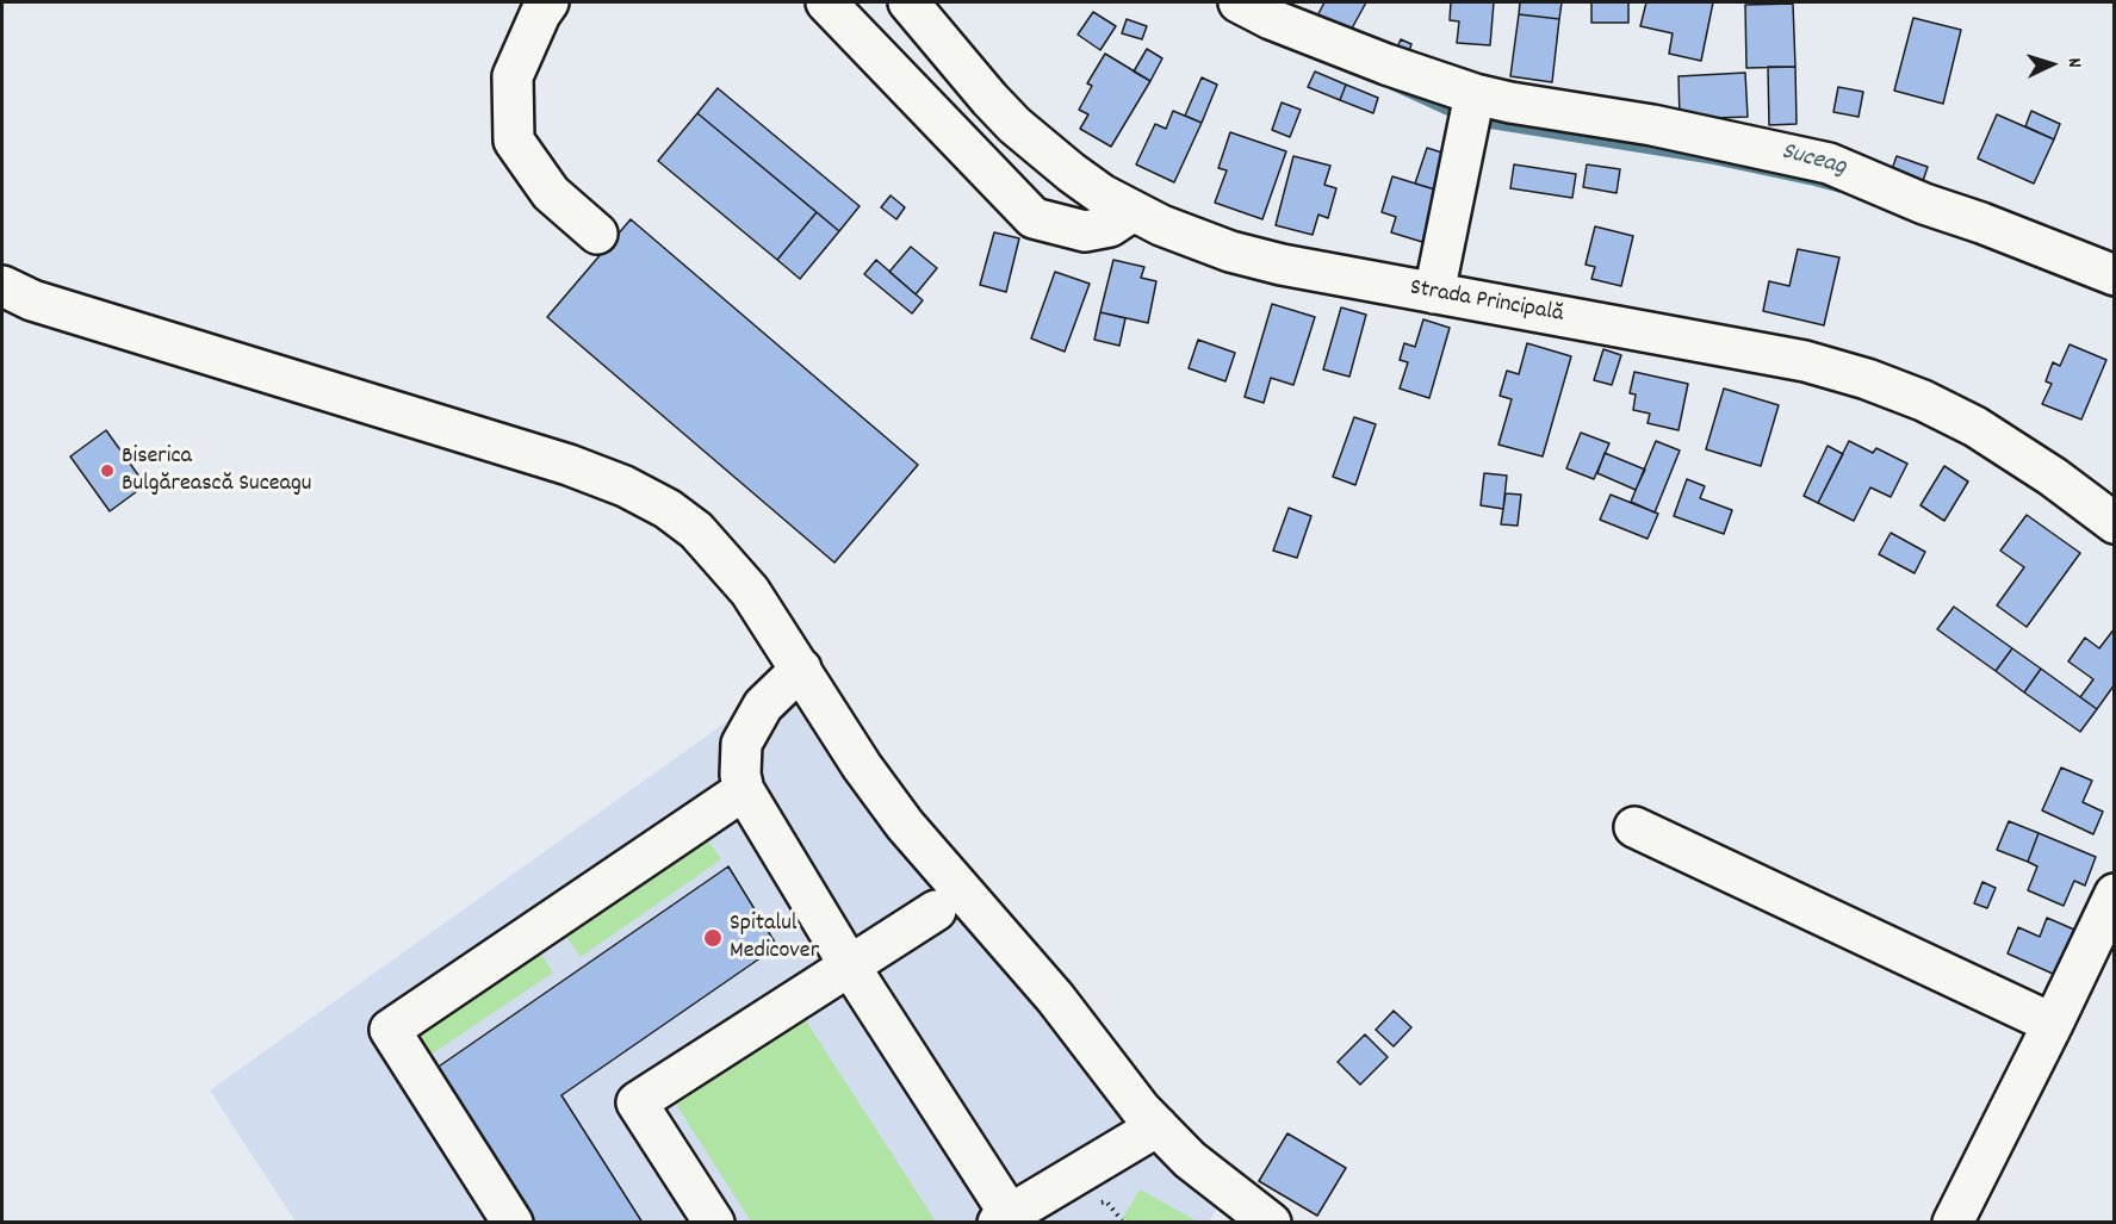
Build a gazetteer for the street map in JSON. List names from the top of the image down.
{
  "streets": {
    "street": ["Strada Principală"]
  },
  "water": ["Suceag"],
  "places": ["Biserica Bulgărească Suceagu", "Spitalul Medicover"],
  "north": "right"
}
